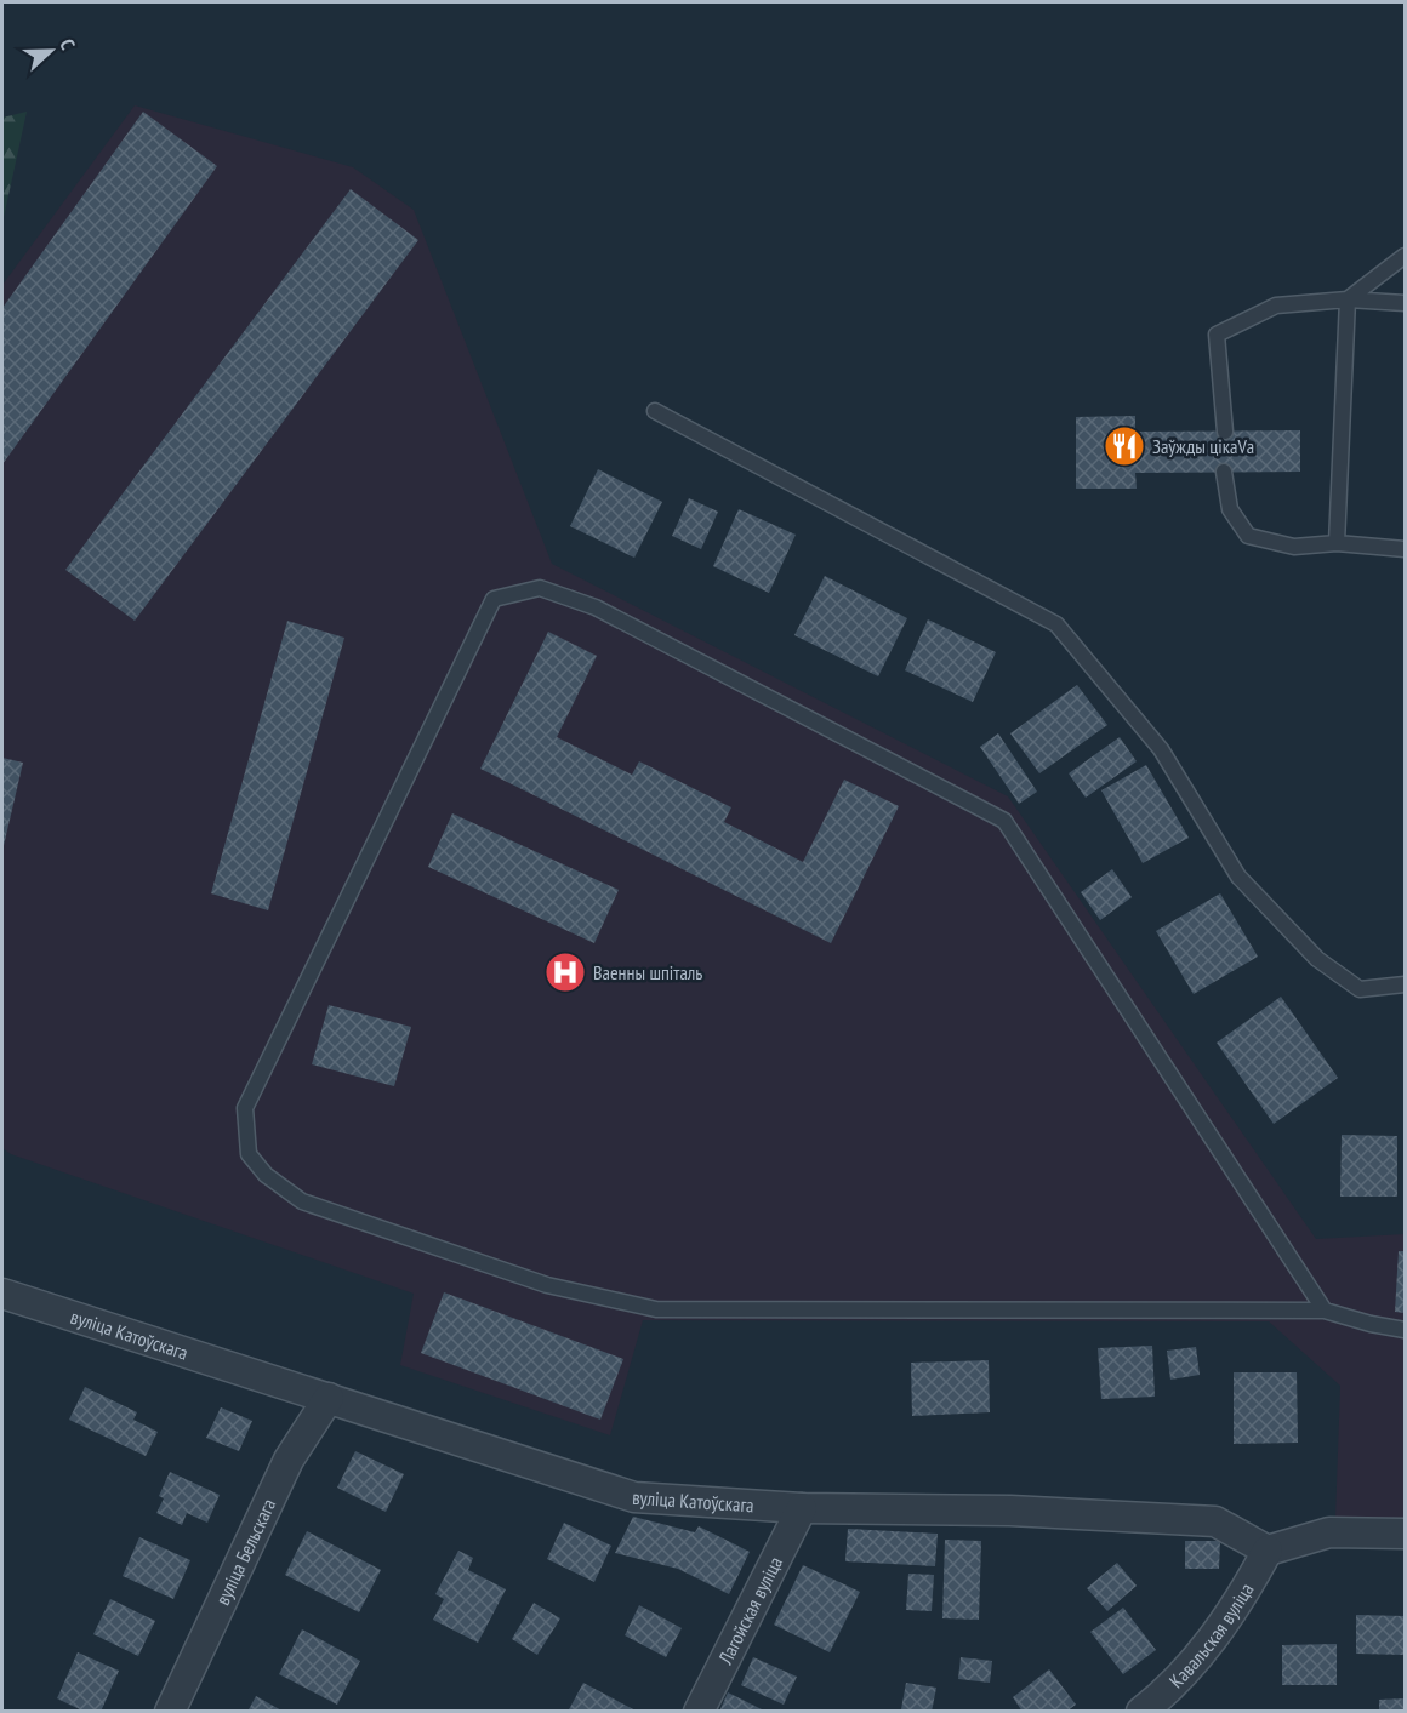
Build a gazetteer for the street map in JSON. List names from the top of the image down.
{
  "streets": {
    "street": [
      "вуліца Катоўскага",
      "вуліца Бельскага",
      "Лагойская вуліца",
      "Кавальская вуліца"
    ]
  },
  "crossings": [
    ["вуліца Катоўскага", "вуліца Бельскага"],
    ["вуліца Катоўскага", "Лагойская вуліца"],
    ["вуліца Катоўскага", "Кавальская вуліца"]
  ],
  "places": {
    "restaurant": ["Заўжды цікаVа"],
    "hospital": ["Ваенны шпіталь"]
  },
  "north": "right"
}
